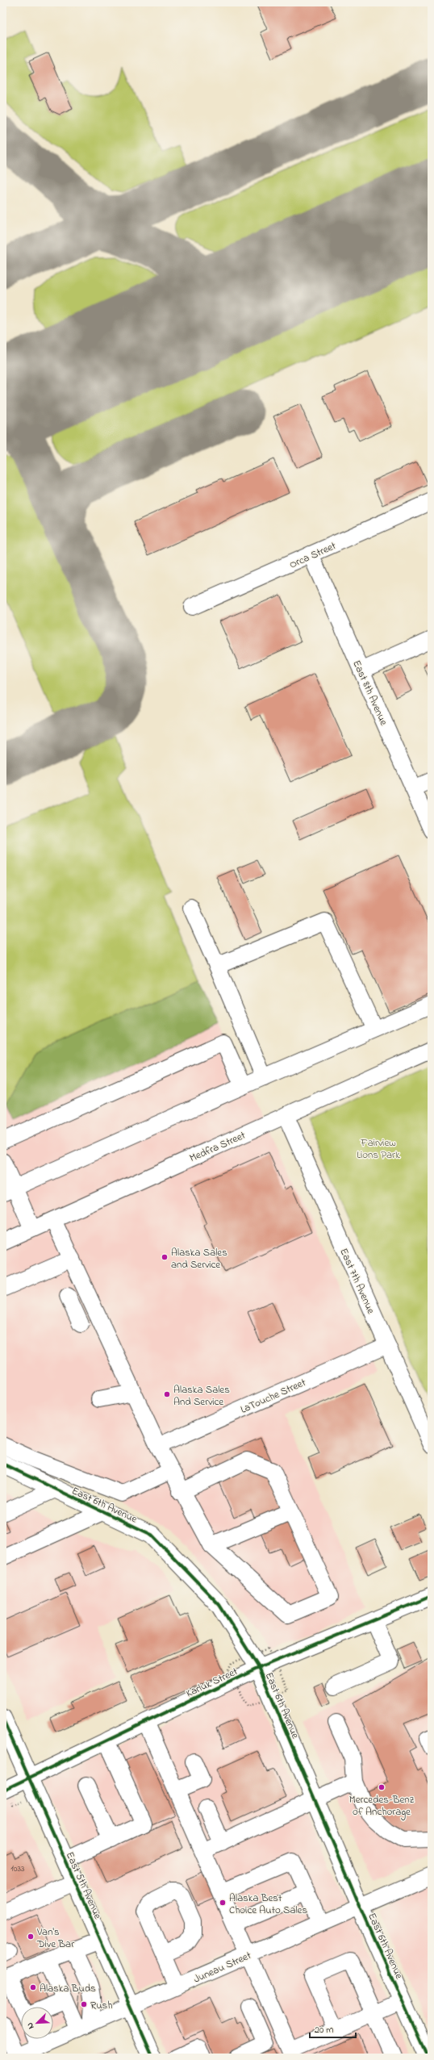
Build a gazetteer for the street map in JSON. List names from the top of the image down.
{
  "streets": {
    "highway": ["East 6th Avenue", "East 5th Avenue"],
    "street": [
      "Orca Street",
      "East 8th Avenue",
      "Medfra Street",
      "East 7th Avenue",
      "LaTouche Street",
      "Karluk Street",
      "Juneau Street"
    ]
  },
  "crossings": [
    ["Orca Street", "East 8th Avenue"],
    ["Medfra Street", "East 7th Avenue"],
    ["East 7th Avenue", "LaTouche Street"],
    ["East 6th Avenue", "Karluk Street"],
    ["East 6th Avenue", "Juneau Street"],
    ["Karluk Street", "East 5th Avenue"],
    ["East 5th Avenue", "Juneau Street"]
  ],
  "parks": ["Fairview Lions Park"],
  "places": [
    "Alaska Sales and Service",
    "Alaska Sales And Service",
    "Mercedes-Benz of Anchorage",
    "Alaska Best Choice Auto Sales",
    "Van's Dive Bar",
    "Alaska Buds",
    "Rush"
  ],
  "house_numbers": ["1033"],
  "scale_bar": "20 m",
  "north": "bottom left"
}
